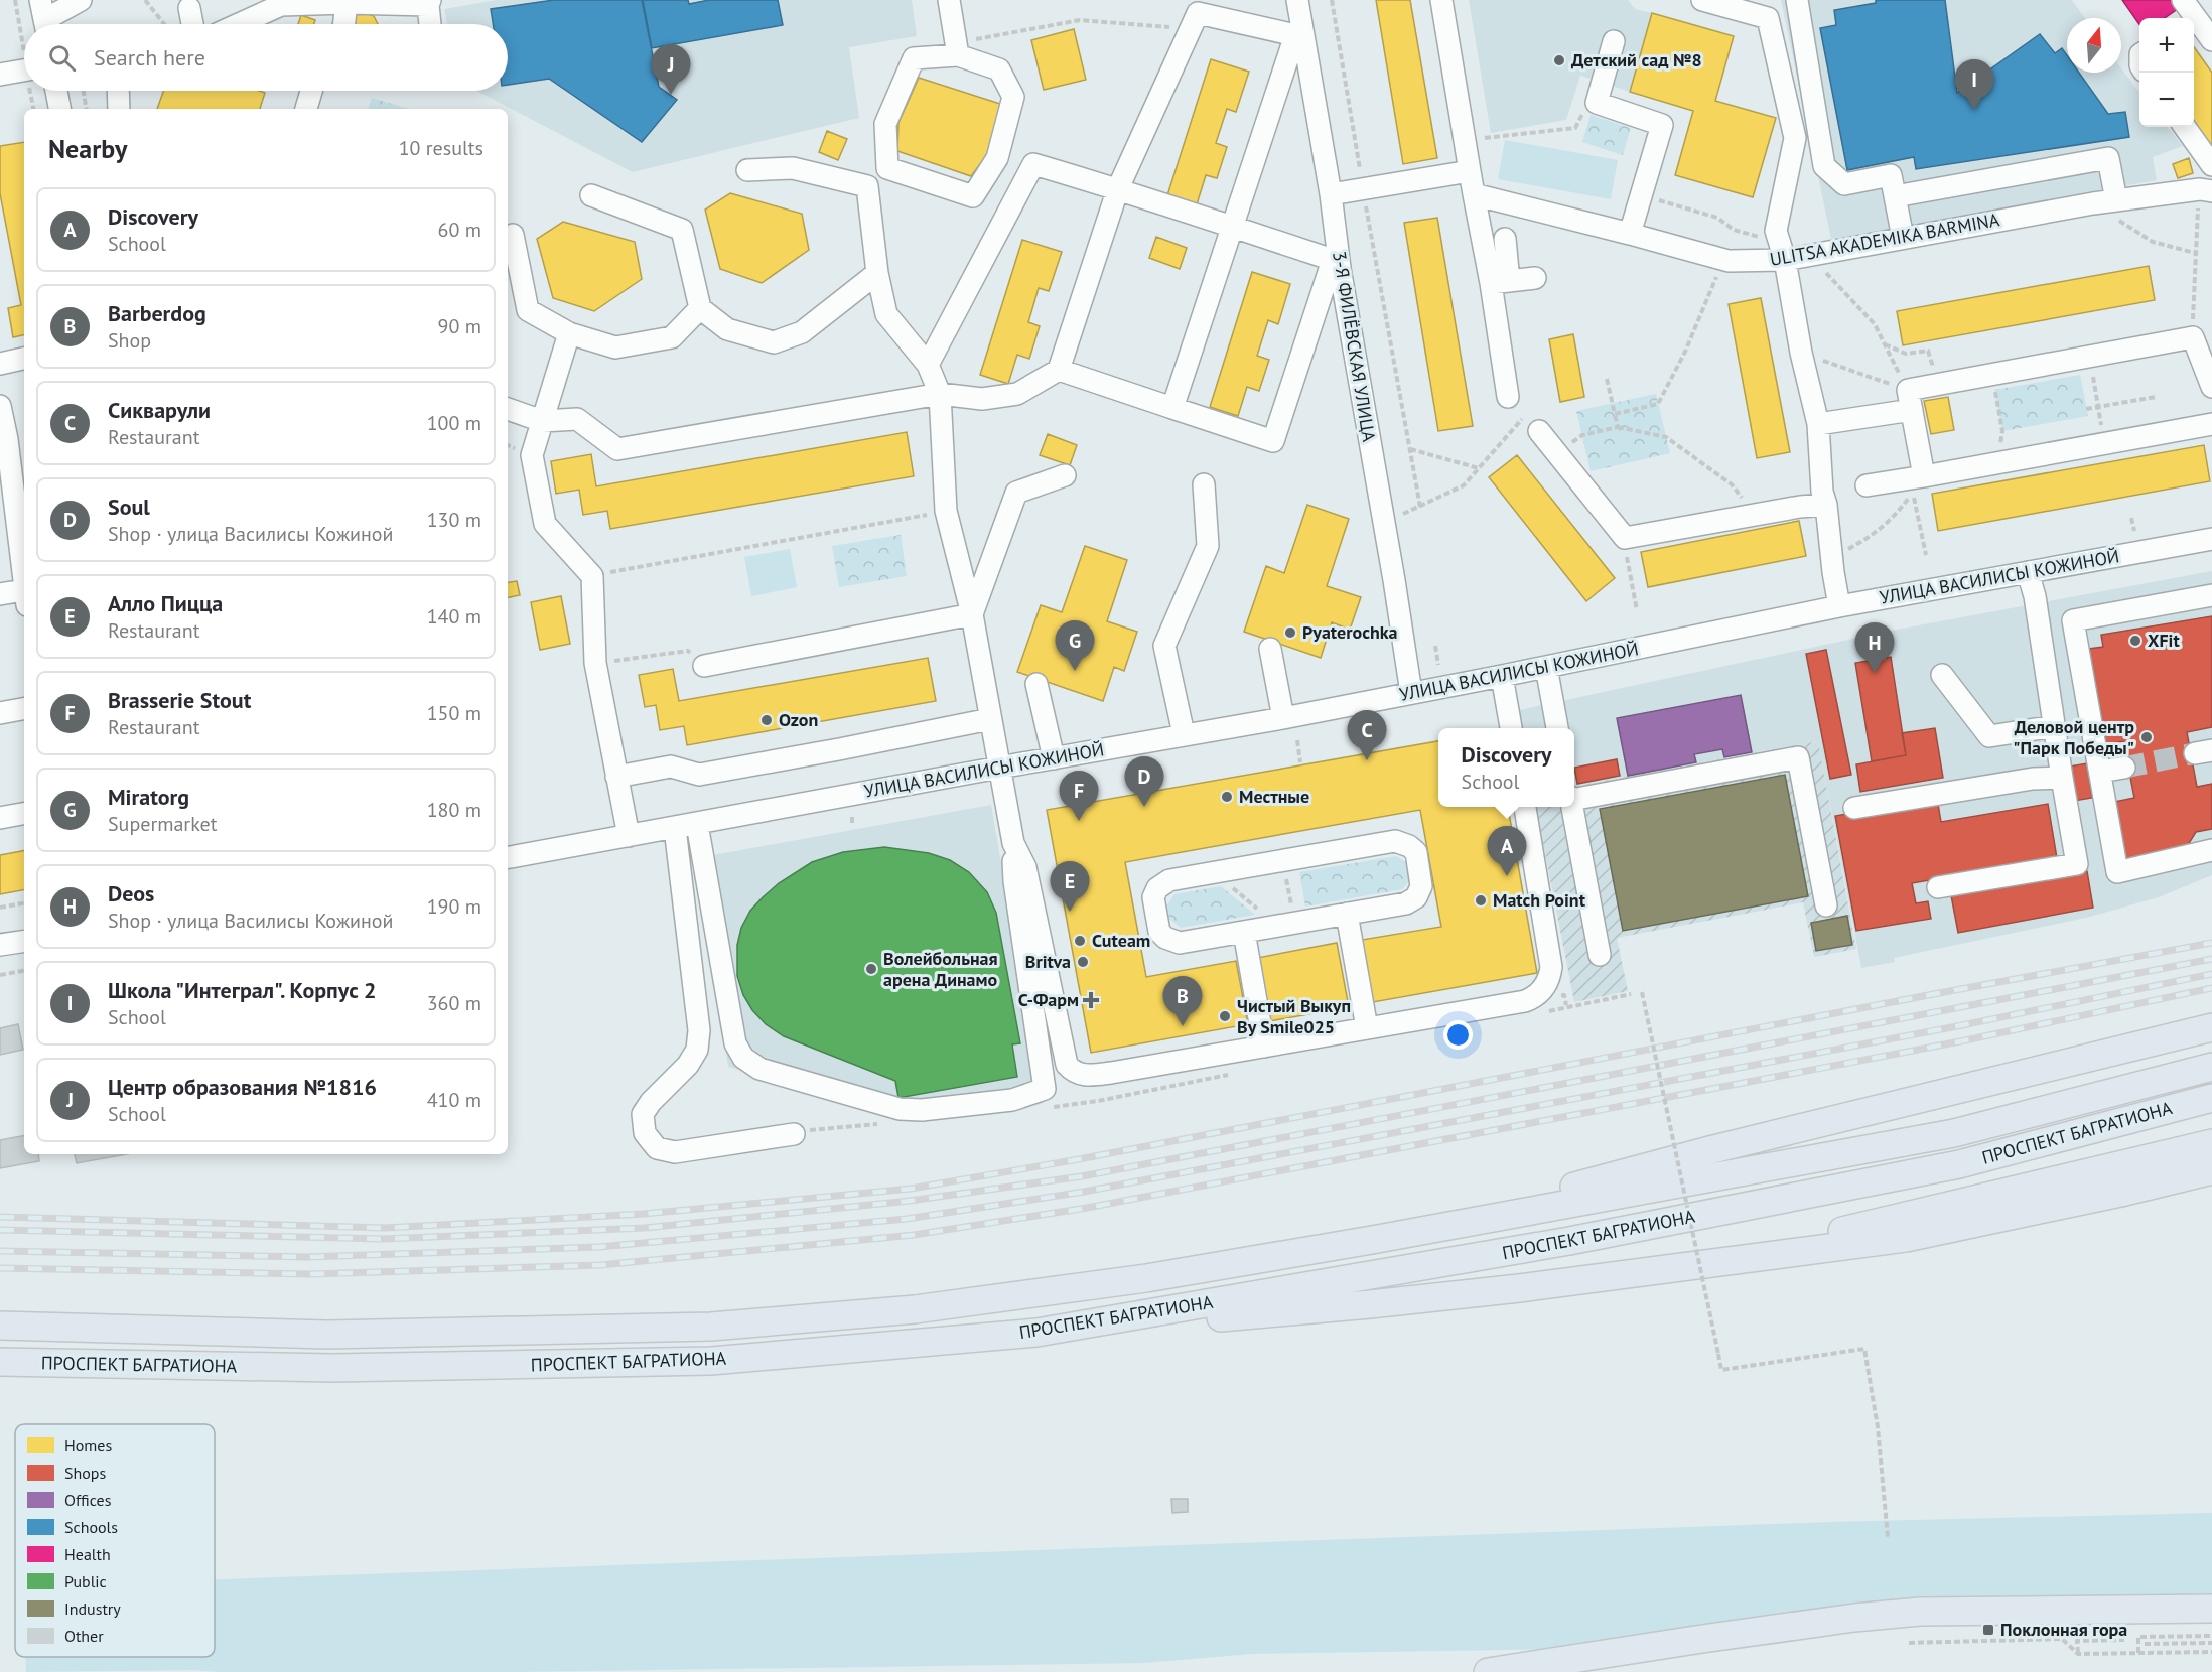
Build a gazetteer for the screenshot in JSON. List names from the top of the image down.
{
  "streets": {
    "main road": ["ПРОСПЕКТ БАГРАТИОНА"],
    "street": ["ULITSA AKADEMIKA BARMINA", "3-Я ФИЛЁВСКАЯ УЛИЦА", "УЛИЦА ВАСИЛИСЫ КОЖИНОЙ"]
  },
  "crossings": [
    ["3-Я ФИЛЁВСКАЯ УЛИЦА", "УЛИЦА ВАСИЛИСЫ КОЖИНОЙ"]
  ],
  "places": {
    "other": [
      "Детский сад №8",
      "Pyaterochka",
      "XFit",
      "Ozon",
      "Деловой центр \"Парк Победы\"",
      "Местные",
      "Match Point",
      "Cuteam",
      "Britva",
      "Волейбольная арена Динамо",
      "Чистый Выкуп By Smile025"
    ],
    "health": ["C-Фарм"],
    "transit": ["Поклонная гора"]
  },
  "legend": [
    "Homes",
    "Shops",
    "Offices",
    "Schools",
    "Health",
    "Public",
    "Industry",
    "Other"
  ],
  "north": "top",
  "page": {
    "map_buttons": ["+", "−"],
    "search": "Search here",
    "pins": [
      "J",
      "I",
      "G",
      "H",
      "C",
      "D",
      "F",
      "A",
      "E",
      "B"
    ],
    "heading": ["Nearby", "10 results"],
    "list": [
      {
        "mark": "A",
        "name": "Discovery",
        "note": "School",
        "value": "60 m"
      },
      {
        "mark": "B",
        "name": "Barberdog",
        "note": "Shop",
        "value": "90 m"
      },
      {
        "mark": "C",
        "name": "Сикварули",
        "note": "Restaurant",
        "value": "100 m"
      },
      {
        "mark": "D",
        "name": "Soul",
        "note": "Shop · улица Василисы Кожиной",
        "value": "130 m"
      },
      {
        "mark": "E",
        "name": "Алло Пицца",
        "note": "Restaurant",
        "value": "140 m"
      },
      {
        "mark": "F",
        "name": "Brasserie Stout",
        "note": "Restaurant",
        "value": "150 m"
      },
      {
        "mark": "G",
        "name": "Miratorg",
        "note": "Supermarket",
        "value": "180 m"
      },
      {
        "mark": "H",
        "name": "Deos",
        "note": "Shop · улица Василисы Кожиной",
        "value": "190 m"
      },
      {
        "mark": "I",
        "name": "Школа \"Интеграл\". Корпус 2",
        "note": "School",
        "value": "360 m"
      },
      {
        "mark": "J",
        "name": "Центр образования №1816",
        "note": "School",
        "value": "410 m"
      }
    ],
    "popup": ["Discovery", "School"]
  }
}
